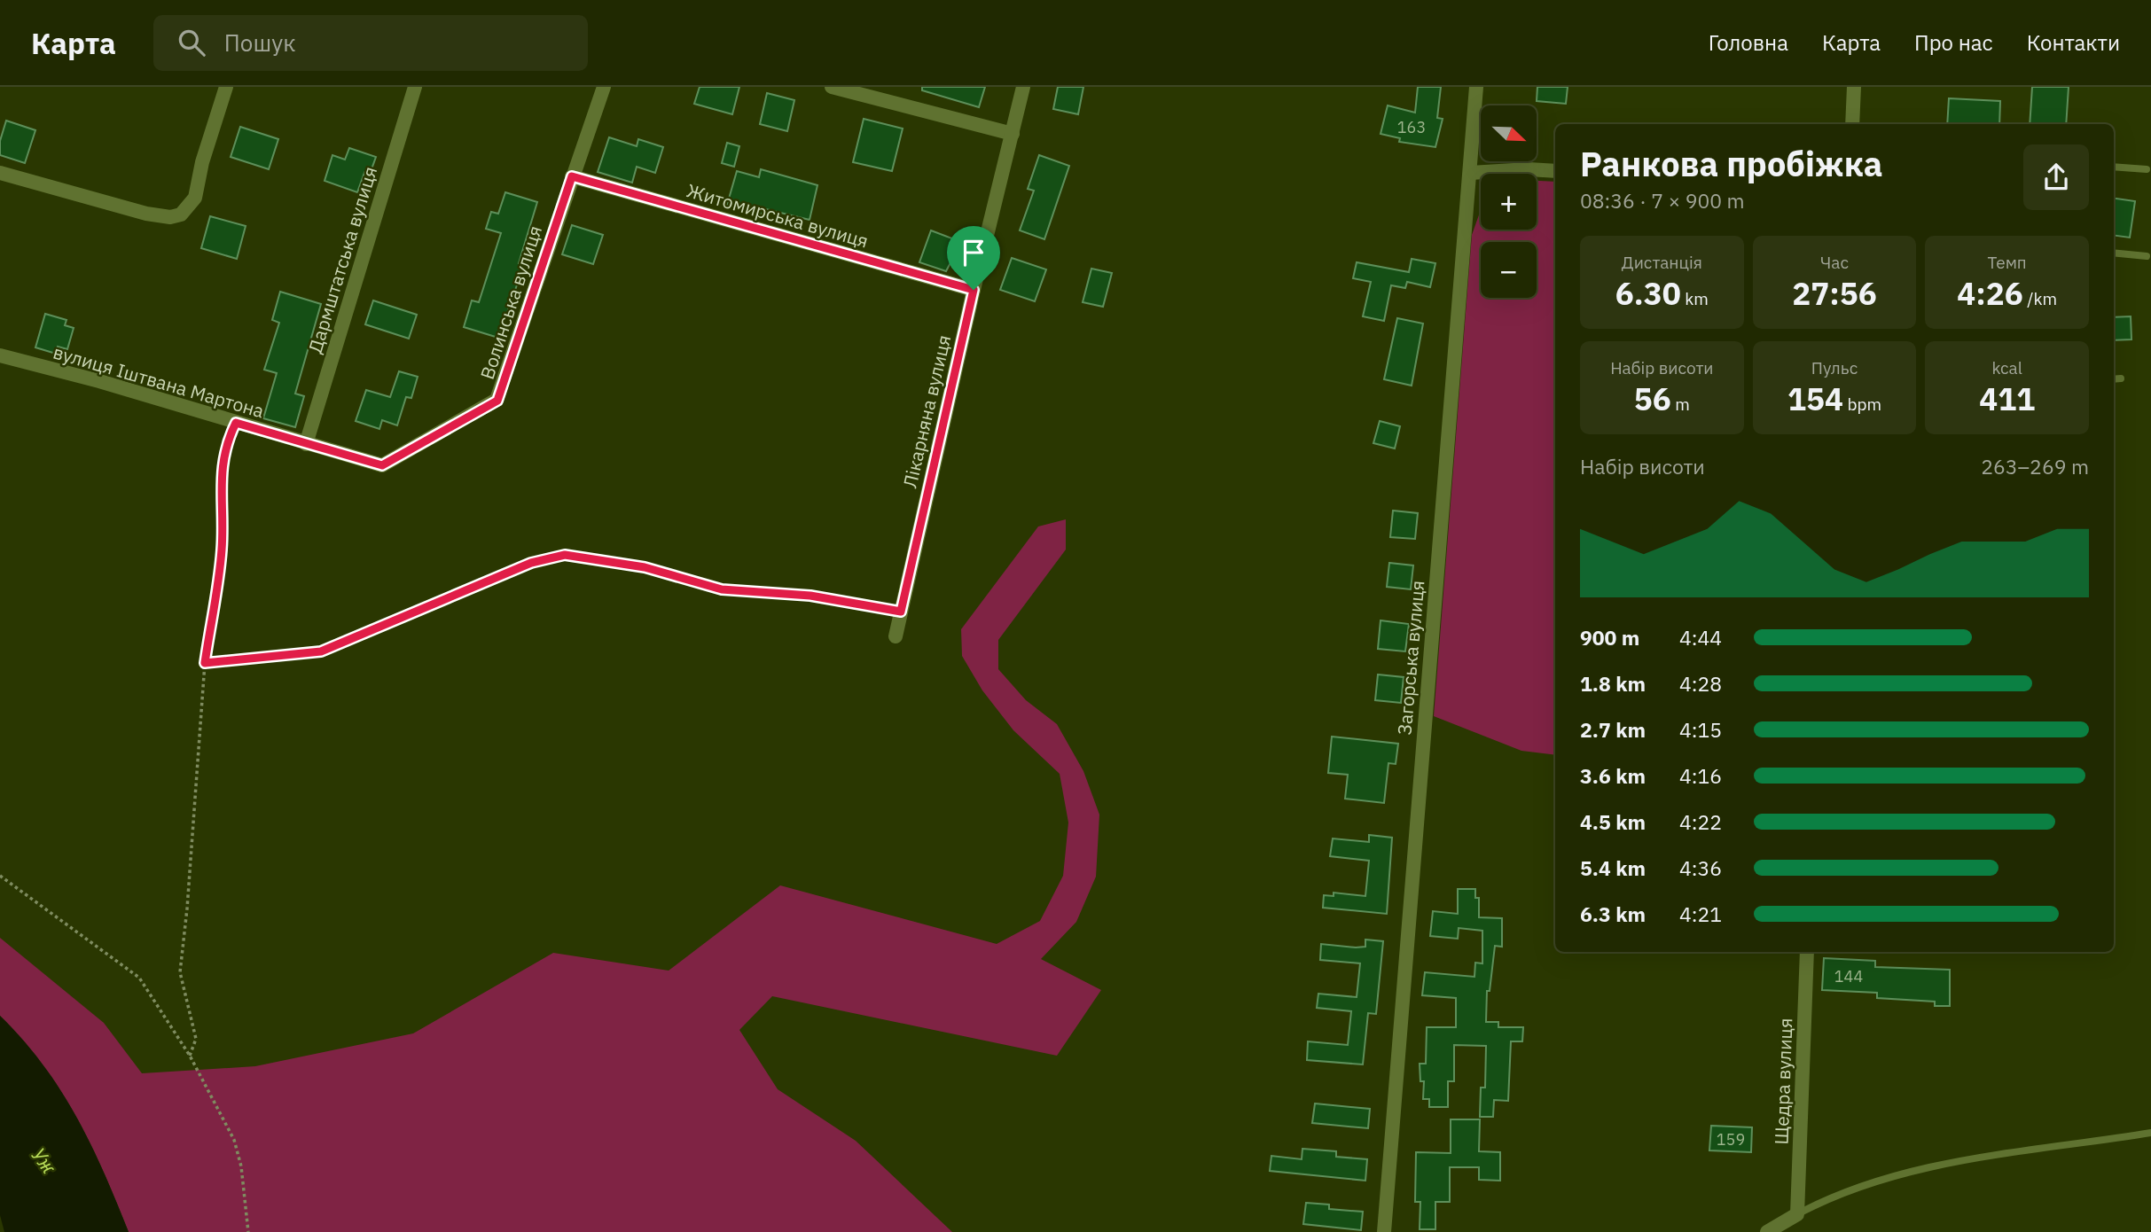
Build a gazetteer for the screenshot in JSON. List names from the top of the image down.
{
  "streets": {
    "street": [
      "Житомирська вулиця",
      "Дармштатська вулиця",
      "Волинська вулиця",
      "вулиця Іштвана Мартона",
      "Лікарняна вулиця",
      "Загорська вулиця",
      "Щедра вулиця"
    ]
  },
  "crossings": [
    ["Житомирська вулиця", "Волинська вулиця"],
    ["Житомирська вулиця", "Лікарняна вулиця"],
    ["Дармштатська вулиця", "Волинська вулиця"],
    ["Дармштатська вулиця", "вулиця Іштвана Мартона"],
    ["Волинська вулиця", "вулиця Іштвана Мартона"]
  ],
  "water": ["Уж"],
  "house_numbers": ["163", "144", "159"],
  "north": "bottom right",
  "page": {
    "header": "Карта",
    "search": "Пошук",
    "nav": [
      "Головна",
      "Карта",
      "Про нас",
      "Контакти"
    ],
    "map_buttons": ["+", "−"],
    "heading": ["Ранкова пробіжка", "08:36 · 7 × 900 m"],
    "stats": [
      ["Дистанція", "6.30 km"],
      ["Час", "27:56"],
      ["Темп", "4:26 /km"],
      ["Набір висоти", "56 m"],
      ["Пульс", "154 bpm"],
      ["kcal", "411"]
    ],
    "chart": ["Набір висоти", "263–269 m"],
    "list": [
      {
        "name": "900 m",
        "note": "4:44"
      },
      {
        "name": "1.8 km",
        "note": "4:28"
      },
      {
        "name": "2.7 km",
        "note": "4:15"
      },
      {
        "name": "3.6 km",
        "note": "4:16"
      },
      {
        "name": "4.5 km",
        "note": "4:22"
      },
      {
        "name": "5.4 km",
        "note": "4:36"
      },
      {
        "name": "6.3 km",
        "note": "4:21"
      }
    ]
  }
}
